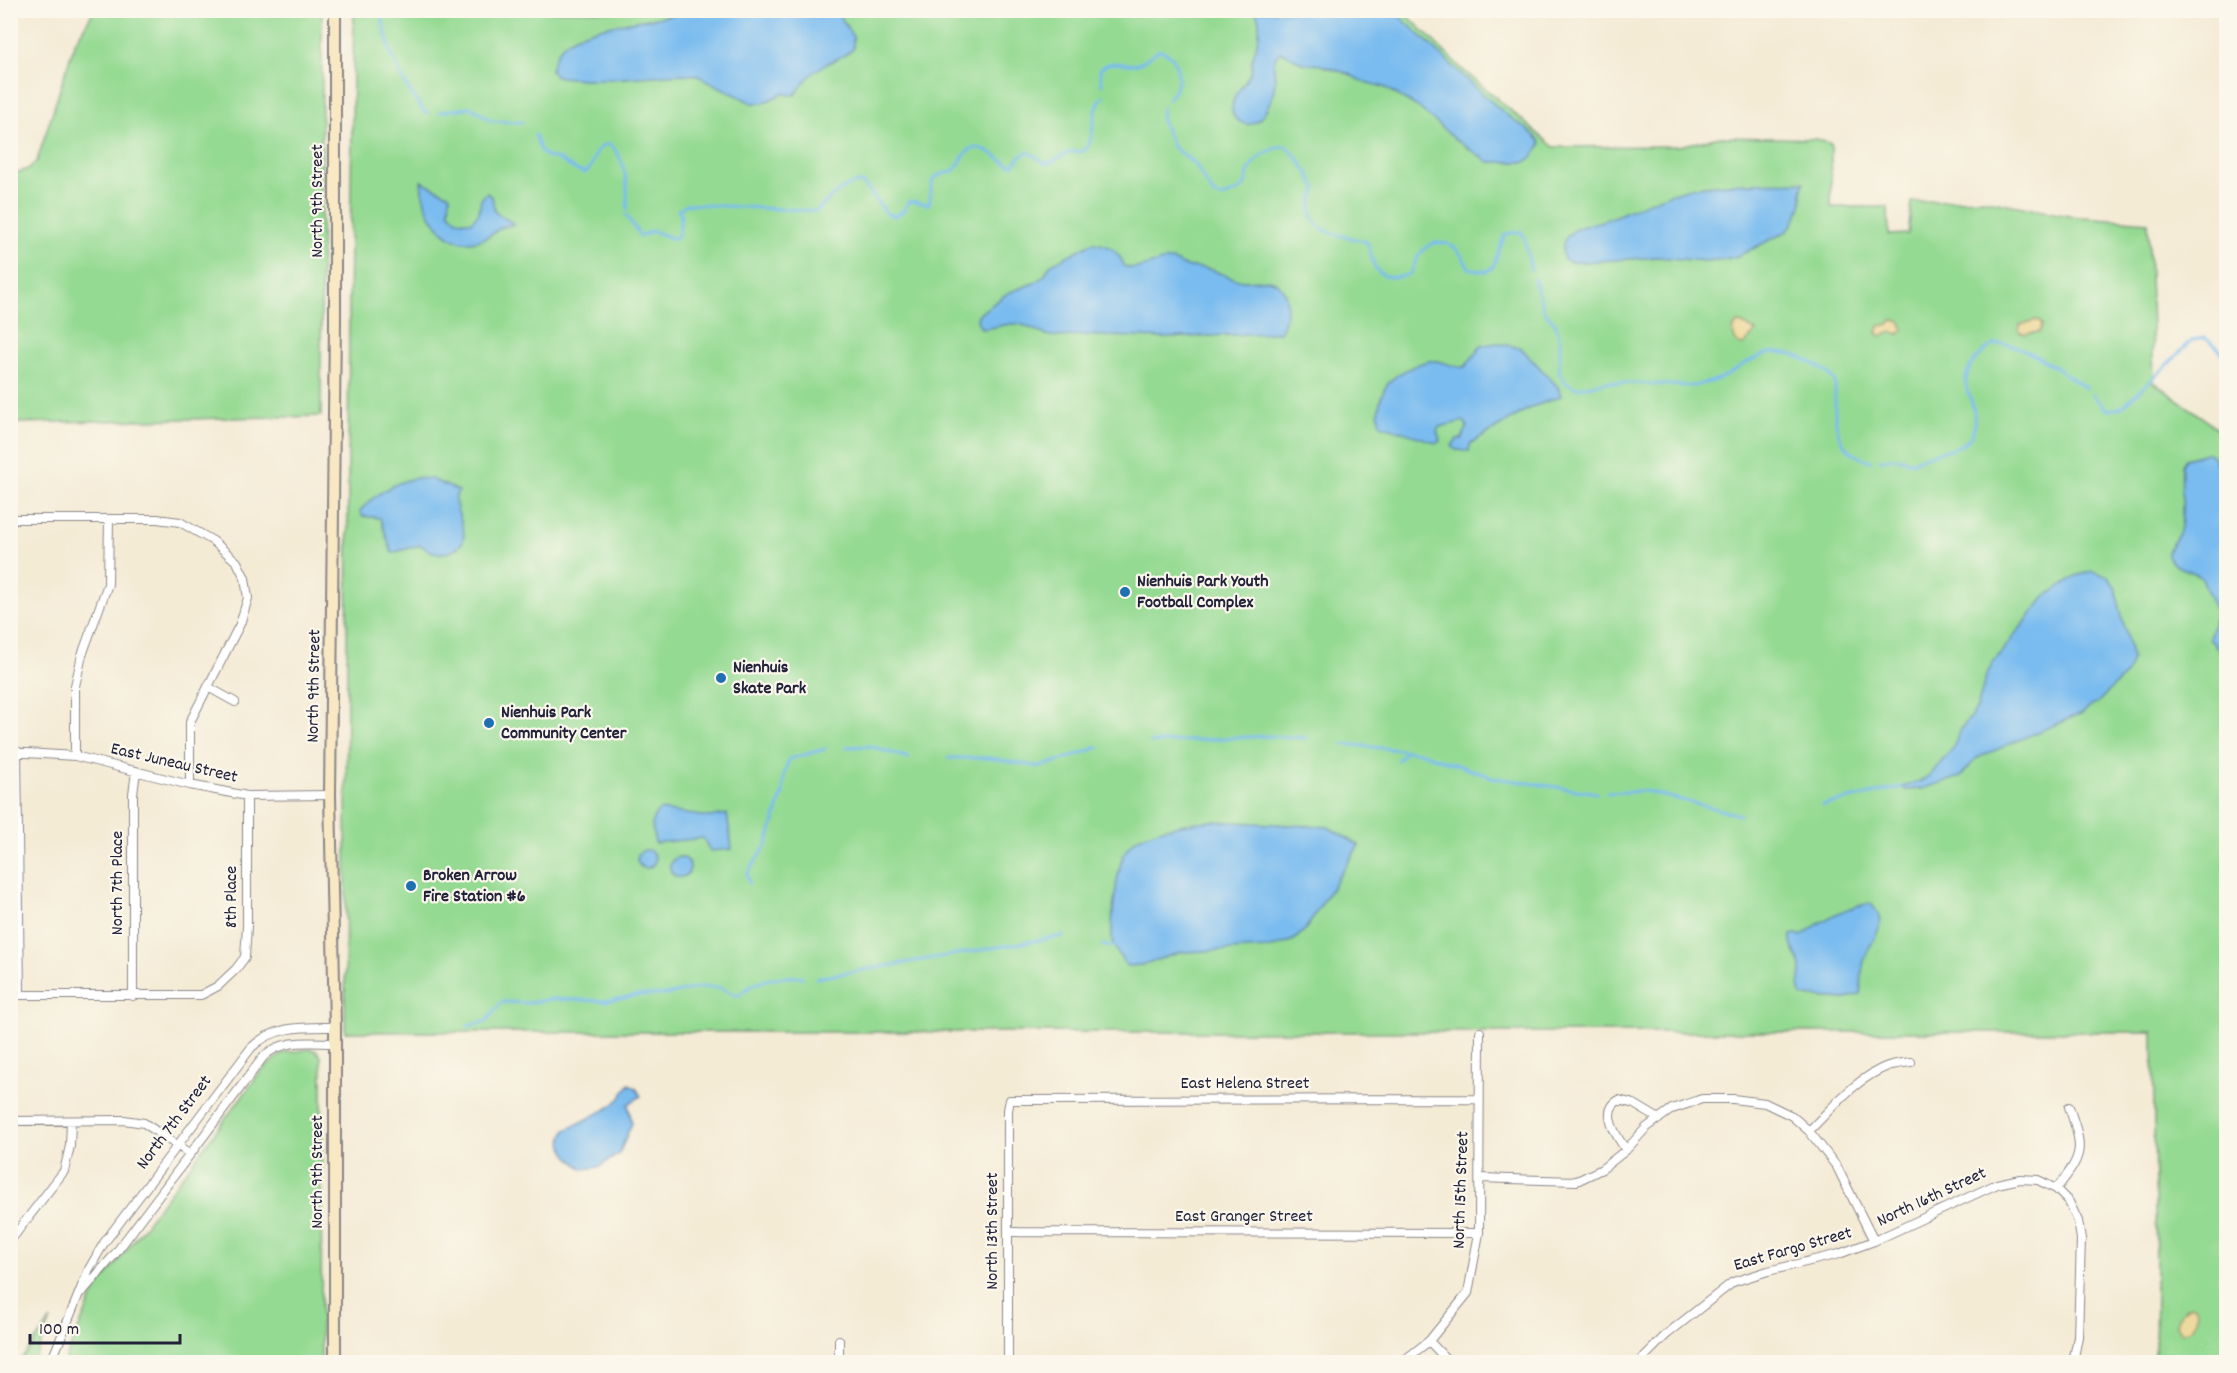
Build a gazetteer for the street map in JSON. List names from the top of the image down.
{
  "streets": {
    "main road": ["North 9th Street"],
    "street": [
      "East Juneau Street",
      "North 7th Place",
      "8th Place",
      "East Helena Street",
      "North 7th Street",
      "North 15th Street",
      "North 16th Street",
      "East Granger Street",
      "North 13th Street",
      "East Fargo Street"
    ]
  },
  "crossings": [
    ["North 9th Street", "East Juneau Street"],
    ["North 9th Street", "North 7th Street"],
    ["East Juneau Street", "North 7th Place"],
    ["East Juneau Street", "8th Place"],
    ["North 7th Place", "8th Place"],
    ["East Helena Street", "North 15th Street"],
    ["East Helena Street", "North 13th Street"],
    ["North 15th Street", "East Granger Street"],
    ["North 16th Street", "East Fargo Street"],
    ["East Granger Street", "North 13th Street"]
  ],
  "places": [
    "Nienhuis Park Youth Football Complex",
    "Nienhuis Skate Park",
    "Nienhuis Park Community Center",
    "Broken Arrow Fire Station #6"
  ],
  "scale_bar": "100 m"
}
